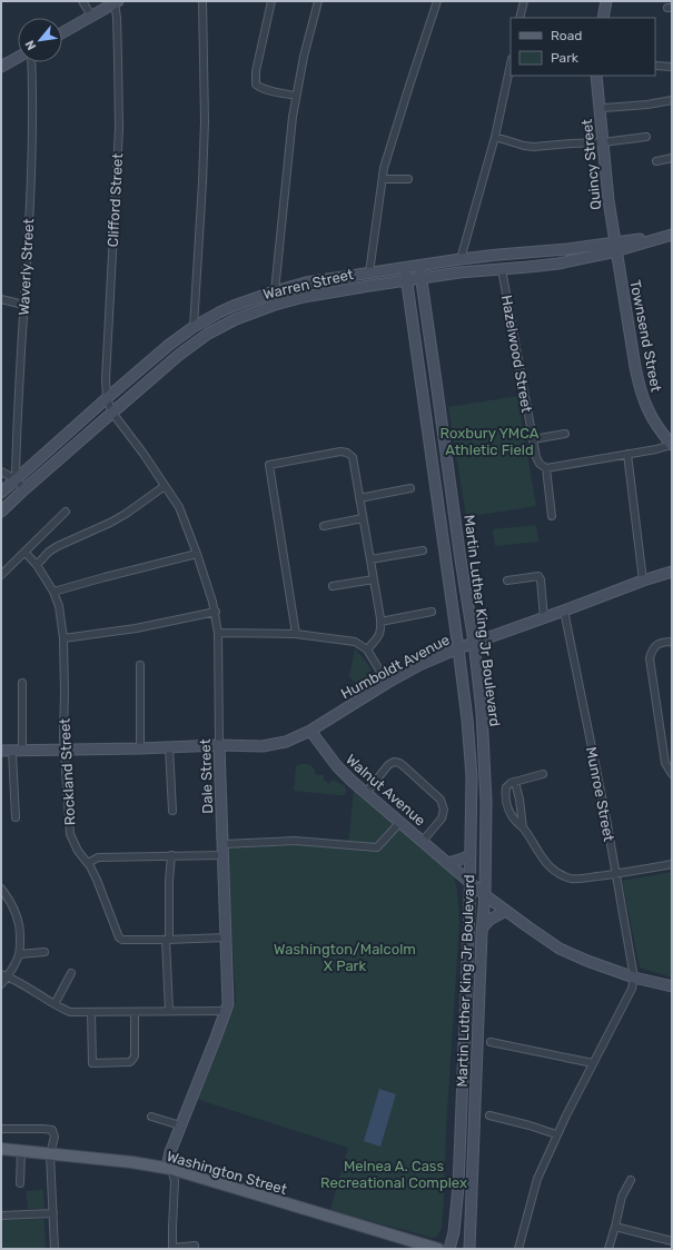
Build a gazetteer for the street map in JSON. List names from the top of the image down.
{
  "streets": {
    "main road": [
      "Quincy Street",
      "Warren Street",
      "Townsend Street",
      "Martin Luther King Jr Boulevard",
      "Humboldt Avenue",
      "Dale Street",
      "Walnut Avenue",
      "Washington Street"
    ],
    "street": [
      "Clifford Street",
      "Waverly Street",
      "Hazelwood Street",
      "Rockland Street",
      "Munroe Street"
    ]
  },
  "crossings": [
    ["Quincy Street", "Warren Street"],
    ["Quincy Street", "Townsend Street"],
    ["Clifford Street", "Warren Street"],
    ["Clifford Street", "Dale Street"],
    ["Waverly Street", "Warren Street"],
    ["Warren Street", "Townsend Street"],
    ["Warren Street", "Hazelwood Street"],
    ["Warren Street", "Martin Luther King Jr Boulevard"],
    ["Warren Street", "Dale Street"],
    ["Martin Luther King Jr Boulevard", "Humboldt Avenue"],
    ["Martin Luther King Jr Boulevard", "Walnut Avenue"],
    ["Humboldt Avenue", "Walnut Avenue"],
    ["Humboldt Avenue", "Munroe Street"],
    ["Rockland Street", "Dale Street"],
    ["Dale Street", "Washington Street"],
    ["Walnut Avenue", "Munroe Street"]
  ],
  "parks": ["Roxbury YMCA Athletic Field", "Washington/Malcolm X Park", "Melnea A. Cass Recreational Complex"],
  "legend": ["Road", "Park"],
  "north": "bottom left"
}
